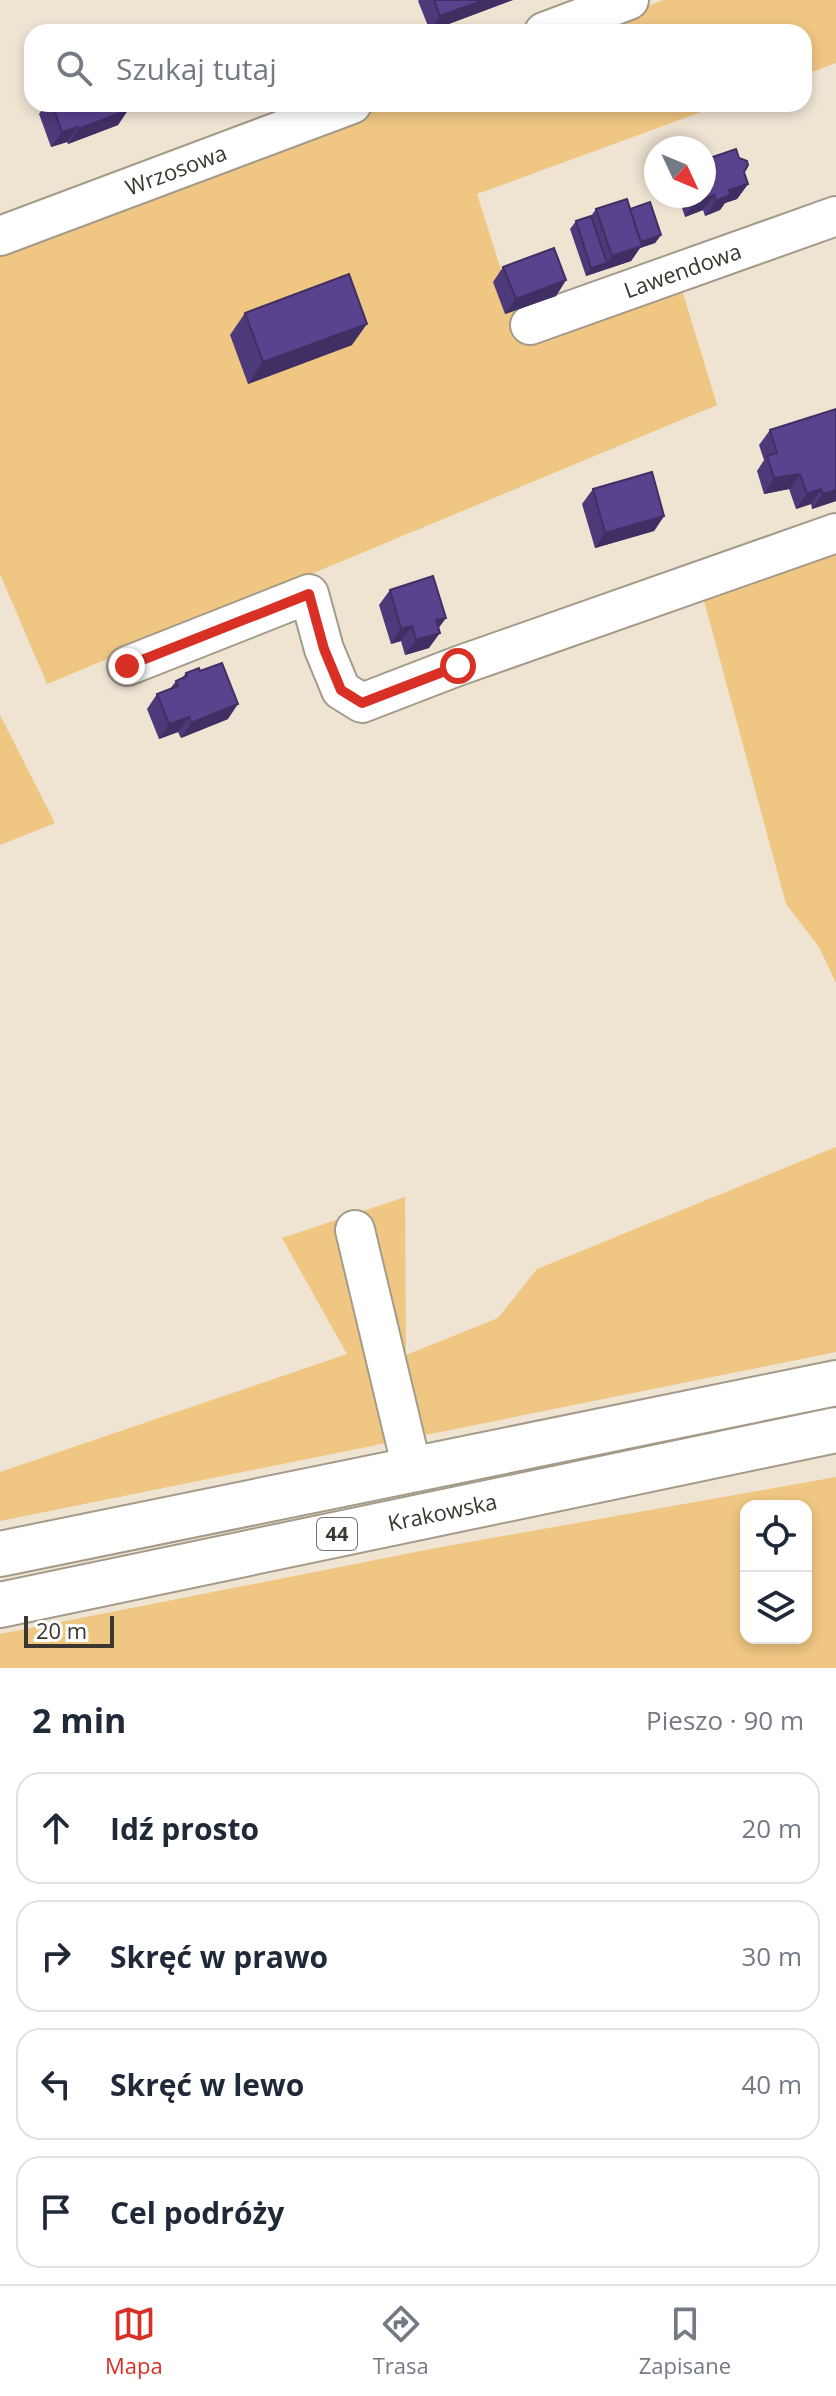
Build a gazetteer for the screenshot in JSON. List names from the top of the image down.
{
  "streets": {
    "main road": ["Krakowska", "44"],
    "street": ["Wrzosowa", "Lawendowa"]
  },
  "scale_bar": "20 m",
  "north": "bottom right",
  "page": {
    "search": "Szukaj tutaj",
    "scale": "20 m",
    "heading": ["2 min", "Pieszo · 90 m"],
    "list": [
      ["Idź prosto", "20 m"],
      ["Skręć w prawo", "30 m"],
      ["Skręć w lewo", "40 m"],
      "Cel podróży"
    ],
    "nav": ["Mapa", "Trasa", "Zapisane"]
  }
}
